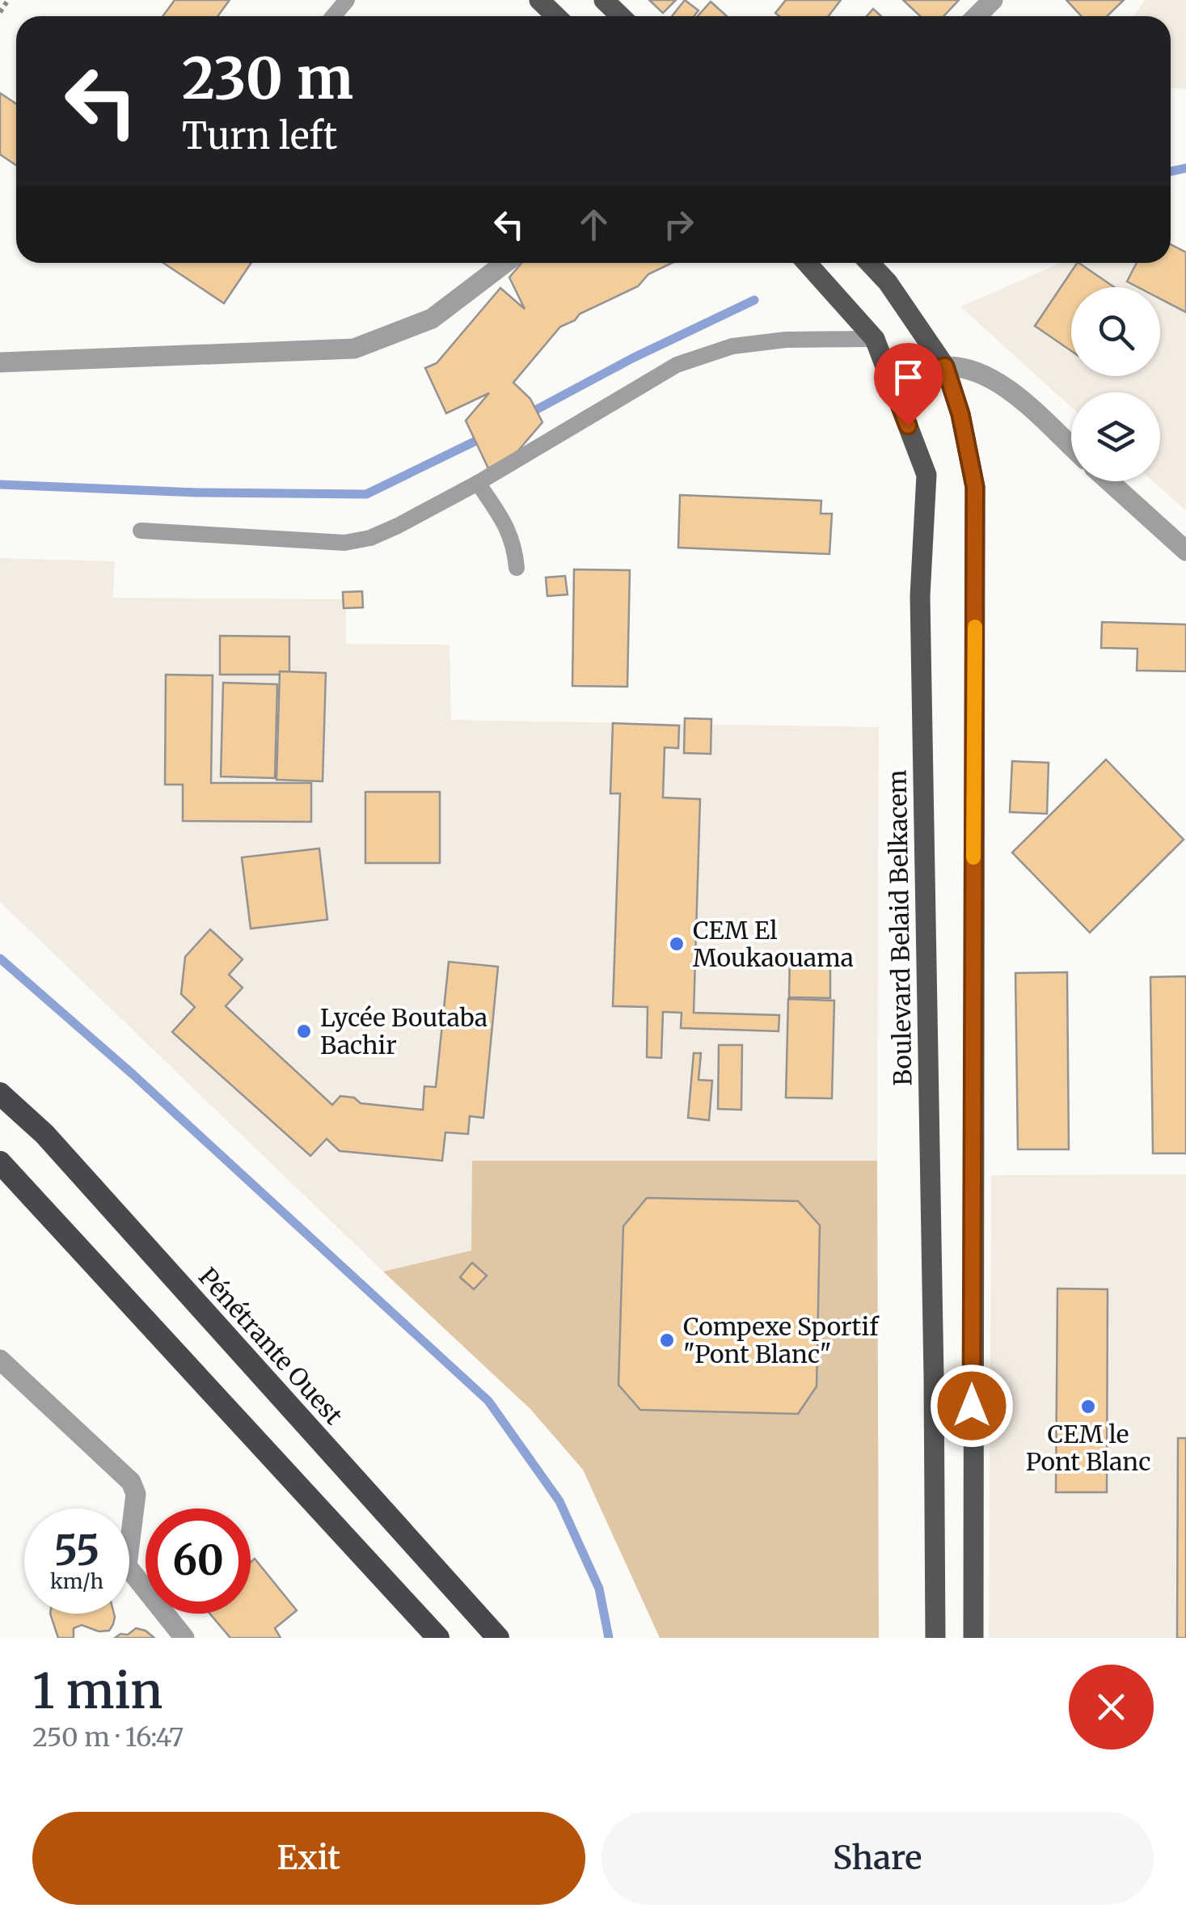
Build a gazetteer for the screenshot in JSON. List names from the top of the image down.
{
  "streets": {
    "highway": ["Pénétrante Ouest"],
    "main road": ["Boulevard Belaid Belkacem"]
  },
  "places": [
    "CEM El Moukaouama",
    "Lycée Boutaba Bachir",
    "Compexe Sportif \"Pont Blanc\"",
    "CEM le Pont Blanc"
  ],
  "page": {
    "turn": ["230 m", "Turn left"],
    "speed": "55 km/h",
    "limit": "60",
    "heading": ["1 min", "250 m · 16:47"],
    "buttons": ["Exit", "Share"]
  }
}
